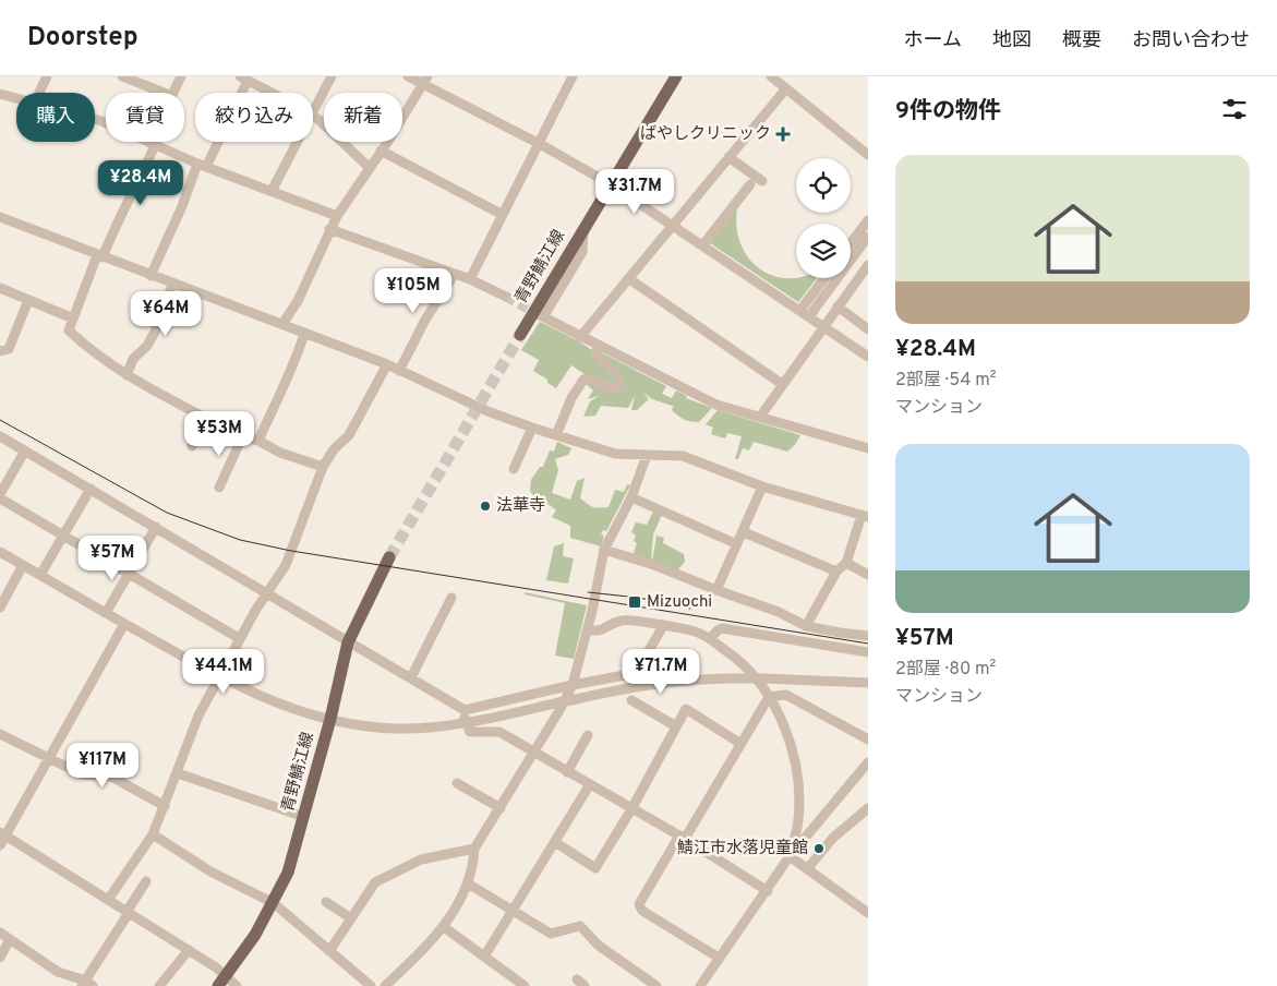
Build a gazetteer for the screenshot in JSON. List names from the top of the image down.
{
  "streets": {
    "main road": ["青野鯖江線"]
  },
  "places": {
    "health": ["ばやしクリニック"],
    "other": ["法華寺", "鯖江市水落児童館"],
    "transit": ["Mizuochi"]
  },
  "page": {
    "header": "Doorstep",
    "nav": [
      "ホーム",
      "地図",
      "概要",
      "お問い合わせ"
    ],
    "heading": "9件の物件",
    "chip": [
      "購入",
      "賃貸",
      "絞り込み",
      "新着"
    ],
    "list": [
      {
        "name": "¥28.4M",
        "note": "2部屋 · 54 m² · マンション"
      },
      {
        "name": "¥57M",
        "note": "2部屋 · 80 m² · マンション"
      }
    ],
    "price": [
      "¥28.4M",
      "¥31.7M",
      "¥105M",
      "¥64M",
      "¥53M",
      "¥57M",
      "¥44.1M",
      "¥71.7M",
      "¥117M"
    ]
  }
}
